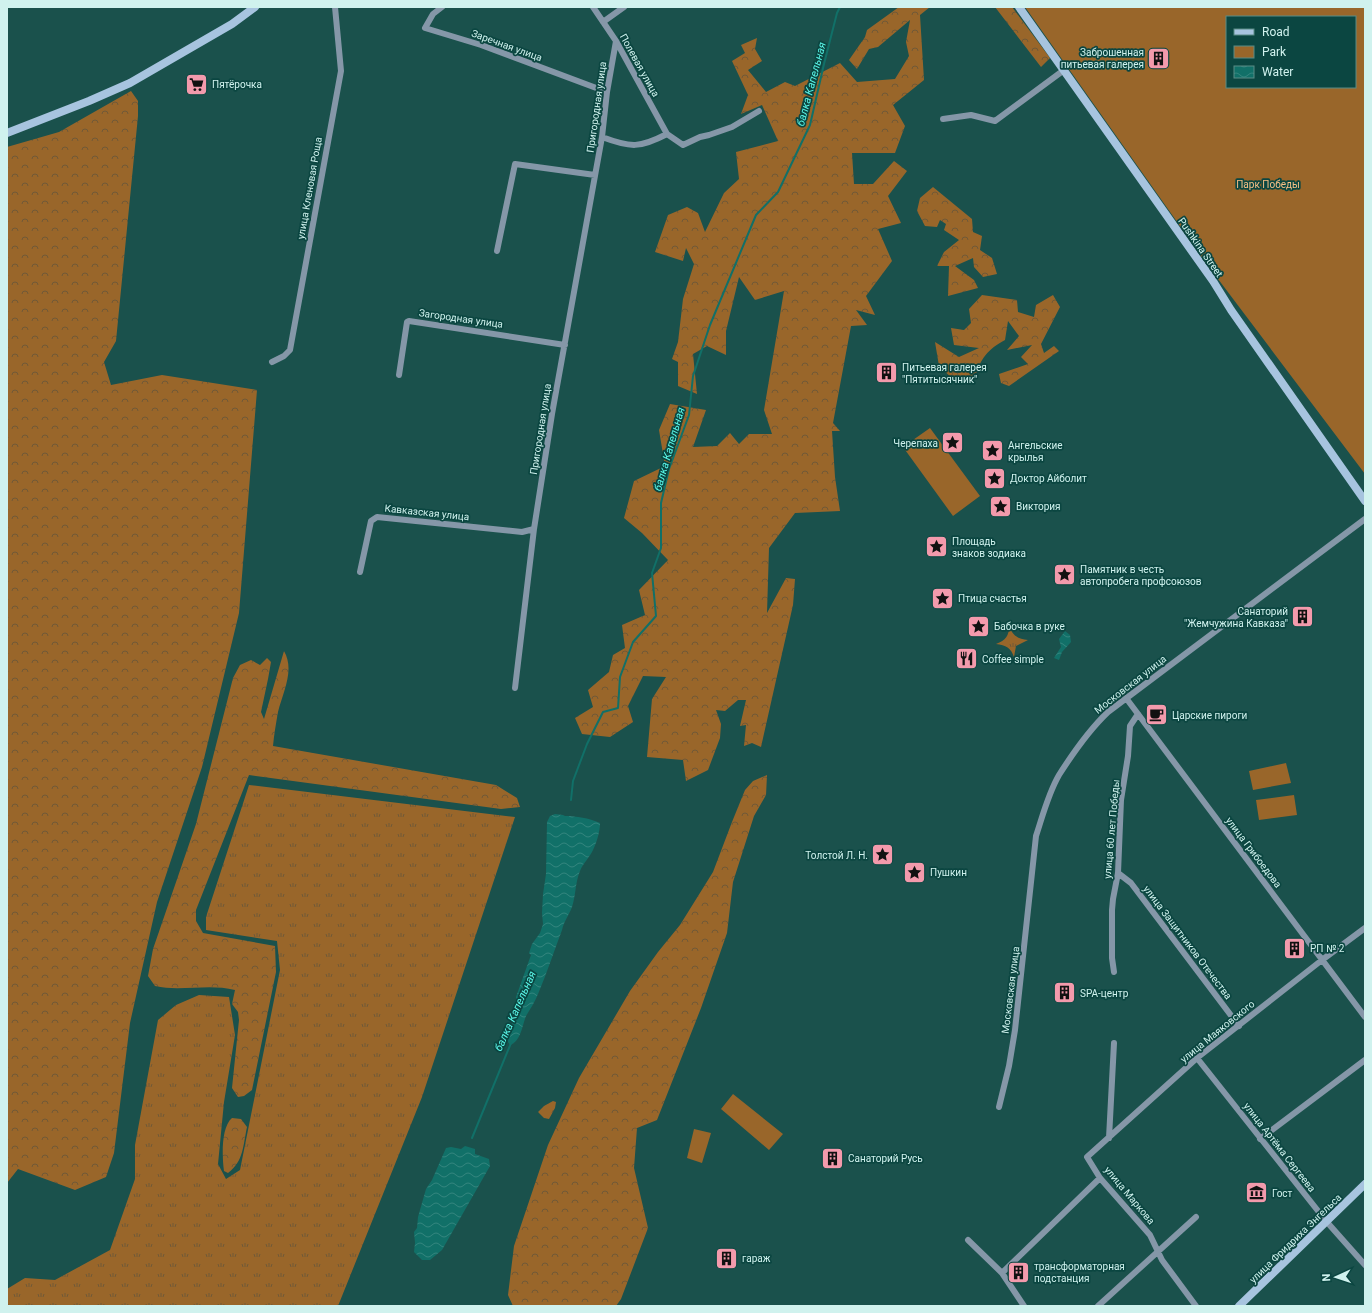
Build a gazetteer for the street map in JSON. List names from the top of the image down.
{
  "streets": {
    "street": [
      "Заречная улица",
      "Полевая улица",
      "Пригородная улица",
      "улица Кленовая Роща",
      "Pushkina Street",
      "Загородная улица",
      "Кавказская улица",
      "Московская улица",
      "улица 60 лет Победы",
      "улица Грибоедова",
      "улица Защитников Отечества",
      "улица Маяковского",
      "улица Артёма Сергеева",
      "улица Маркова",
      "улица Фридриха Энгельса"
    ]
  },
  "crossings": [
    ["Заречная улица", "Пригородная улица"],
    ["Полевая улица", "Пригородная улица"],
    ["Пригородная улица", "Загородная улица"],
    ["Пригородная улица", "Кавказская улица"],
    ["Московская улица", "улица Грибоедова"],
    ["улица 60 лет Победы", "улица Грибоедова"],
    ["улица 60 лет Победы", "улица Защитников Отечества"],
    ["улица Грибоедова", "улица Маяковского"],
    ["улица Защитников Отечества", "улица Маяковского"],
    ["улица Маяковского", "улица Артёма Сергеева"],
    ["улица Маяковского", "улица Маркова"],
    ["улица Артёма Сергеева", "улица Фридриха Энгельса"]
  ],
  "water": ["балка Капельная"],
  "parks": ["Парк Победы"],
  "places": {
    "building": [
      "Заброшенная питьевая галерея",
      "Питьевая галерея \"Пятитысячник\"",
      "Санаторий \"Жемчужина Кавказа\"",
      "РП № 2",
      "SPA-центр",
      "Санаторий Русь",
      "гараж",
      "трансформаторная подстанция"
    ],
    "supermarket": ["Пятёрочка"],
    "place": [
      "Черепаха",
      "Ангельские крылья",
      "Доктор Айболит",
      "Виктория",
      "Площадь знаков зодиака",
      "Памятник в честь автопробега профсоюзов",
      "Птица счастья",
      "Бабочка в руке",
      "Толстой Л. Н.",
      "Пушкин"
    ],
    "restaurant": ["Coffee simple"],
    "cafe": ["Царские пироги"],
    "museum": ["Гост"]
  },
  "legend": ["Road", "Park", "Water"],
  "north": "left"
}
